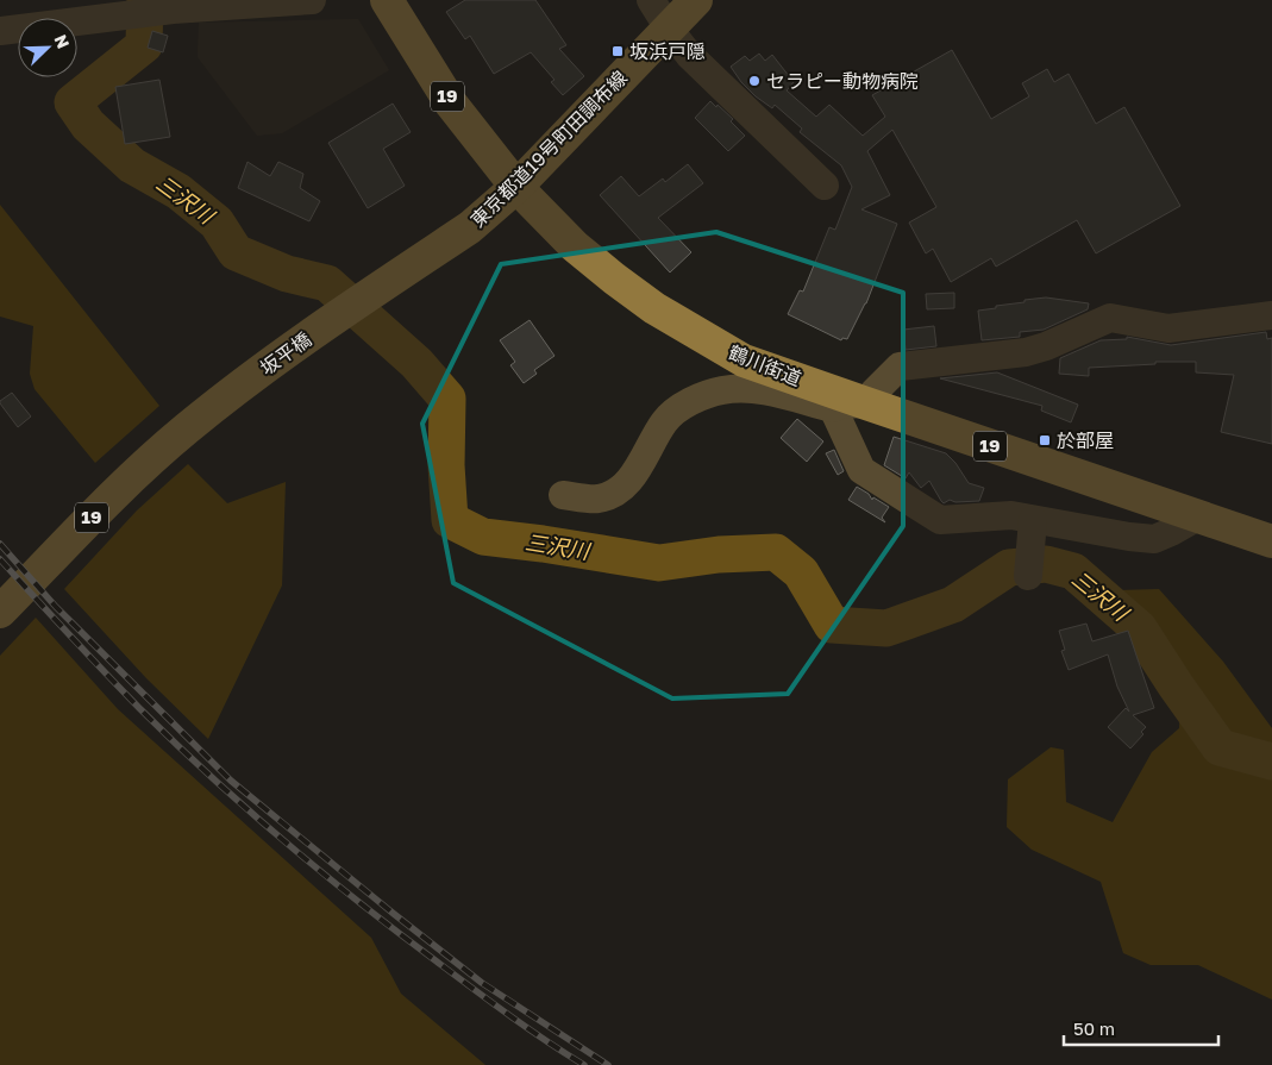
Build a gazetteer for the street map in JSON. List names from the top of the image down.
{
  "streets": {
    "main road": [
      "19",
      "東京都道19号町田調布線",
      "坂平橋",
      "鶴川街道"
    ]
  },
  "crossings": [
    ["東京都道19号町田調布線", "坂平橋"],
    ["東京都道19号町田調布線", "鶴川街道"]
  ],
  "water": ["三沢川"],
  "places": {
    "transit": ["坂浜戸隠", "於部屋"],
    "other": ["セラピー動物病院"]
  },
  "scale_bar": "50 m",
  "north": "top right"
}
